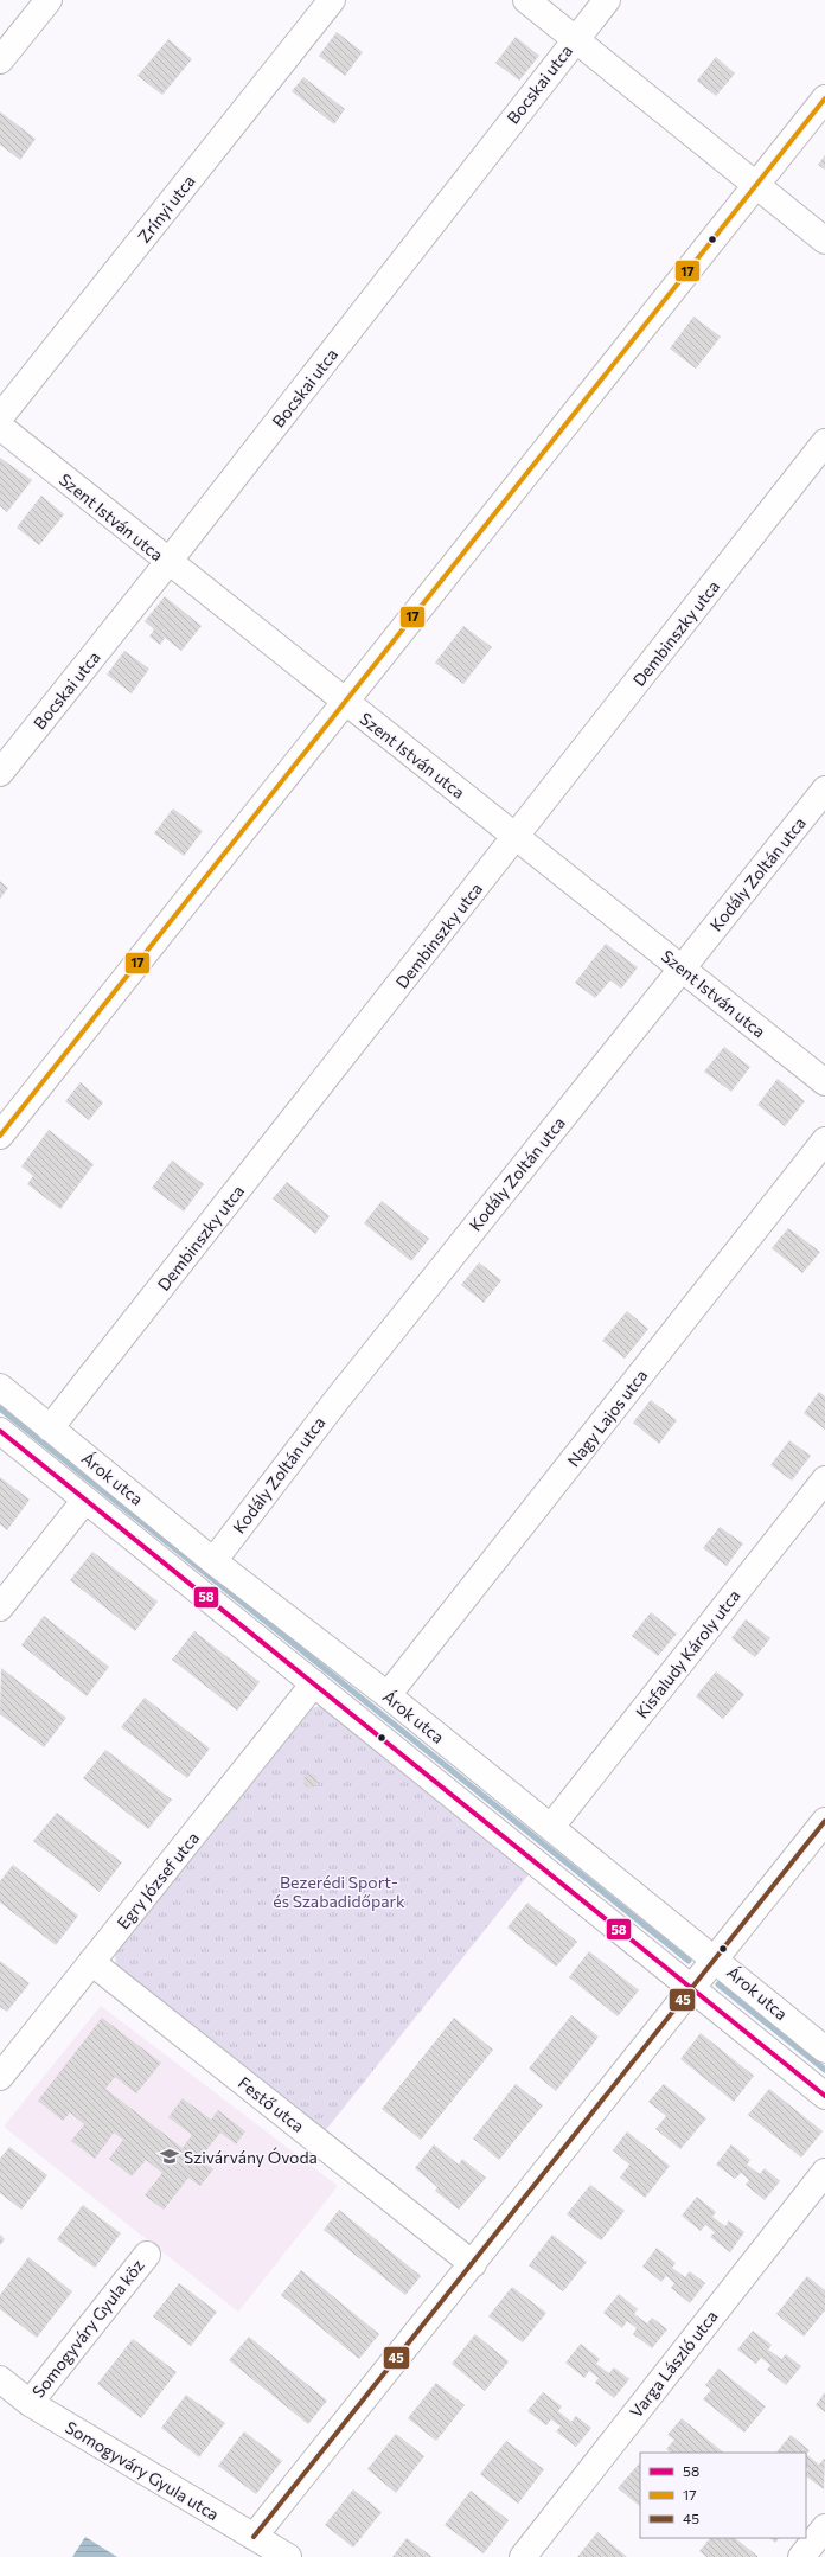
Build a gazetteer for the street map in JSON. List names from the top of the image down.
{
  "streets": {
    "street": [
      "Bocskai utca",
      "Zrínyi utca",
      "Szent István utca",
      "Dembinszky utca",
      "Kodály Zoltán utca",
      "Nagy Lajos utca",
      "Árok utca",
      "Kisfaludy Károly utca",
      "Egry József utca",
      "Festő utca",
      "Somogyváry Gyula köz",
      "Varga László utca",
      "Somogyváry Gyula utca"
    ]
  },
  "crossings": [
    ["Bocskai utca", "Szent István utca"],
    ["Szent István utca", "Dembinszky utca"],
    ["Szent István utca", "Kodály Zoltán utca"],
    ["Dembinszky utca", "Árok utca"],
    ["Kodály Zoltán utca", "Árok utca"],
    ["Nagy Lajos utca", "Árok utca"],
    ["Árok utca", "Kisfaludy Károly utca"],
    ["Egry József utca", "Festő utca"],
    ["Somogyváry Gyula köz", "Somogyváry Gyula utca"]
  ],
  "parks": ["Bezerédi Sport- és Szabadidőpark"],
  "places": {
    "school or university": ["Szivárvány Óvoda"]
  },
  "lines": ["transit line 17", "transit line 58", "transit line 45"],
  "legend": ["58", "17", "45"]
}
